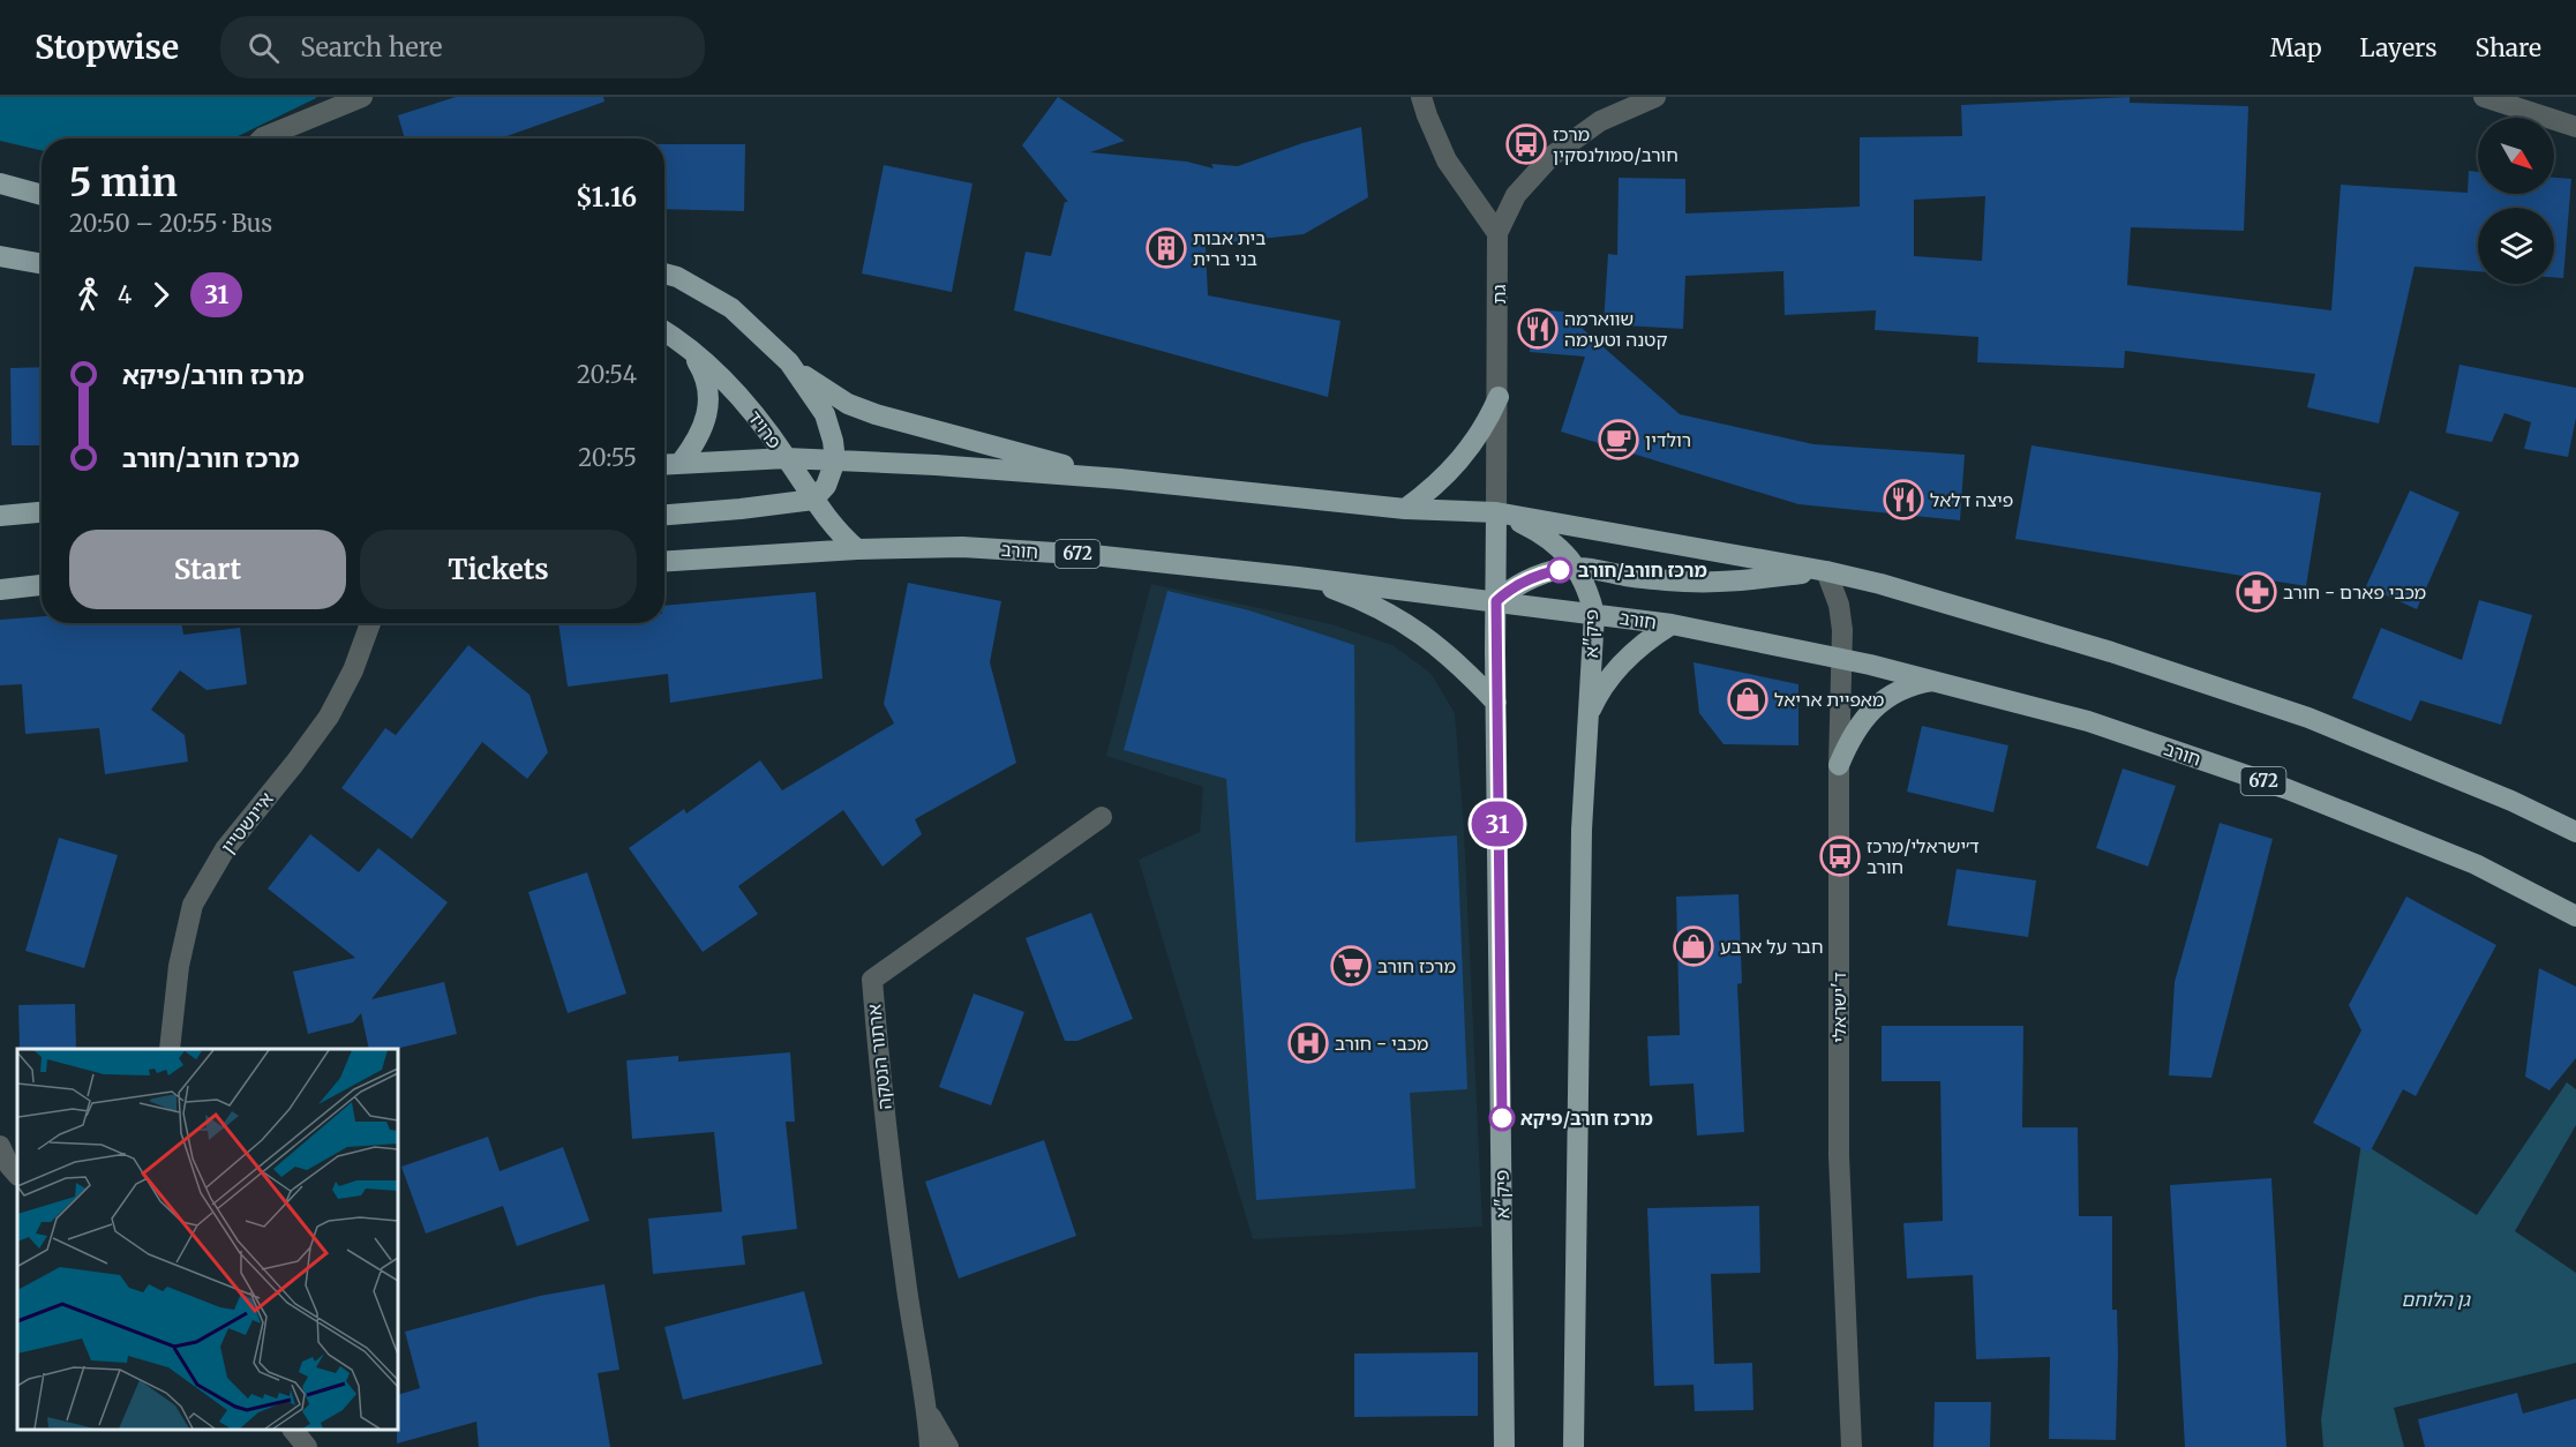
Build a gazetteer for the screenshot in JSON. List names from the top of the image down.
{
  "streets": {
    "main road": [
      "פרויד",
      "חורב",
      "672",
      "פיק\"א"
    ],
    "street": [
      "גת",
      "איינשטיין",
      "ד'ישראלי",
      "ארתור הנטקה"
    ]
  },
  "crossings": [
    ["גת", "פיק\"א"],
    ["פרויד", "חורב"],
    ["חורב", "פיק\"א"],
    ["חורב", "ד'ישראלי"]
  ],
  "parks": ["גן הלוחם"],
  "places": {
    "bus stop": ["מרכז חורב/סמולנסקין", "ד׳ישראלי/מרכז חורב"],
    "building": ["בית אבות בני ברית"],
    "restaurant": ["שווארמה קטנה וטעימה", "פיצה דלאל"],
    "cafe": ["רולדין"],
    "other": ["מרכז חורב/חורב", "מרכז חורב/פיקא"],
    "pharmacy": ["מכבי פארם - חורב"],
    "shop": ["מאפיית אריאל", "חבר על ארבע"],
    "supermarket": ["מרכז חורב"],
    "hospital": ["מכבי - חורב"]
  },
  "lines": ["bus line 31"],
  "north": "bottom right",
  "page": {
    "header": "Stopwise",
    "search": "Search here",
    "nav": ["Map", "Layers", "Share"],
    "on_map": "31",
    "heading": ["5 min", "20:50 – 20:55 · Bus", "$1.16"],
    "legs": ["4", "31"],
    "list": [
      {
        "name": "מרכז חורב/פיקא",
        "value": "20:54"
      },
      {
        "name": "מרכז חורב/חורב",
        "value": "20:55"
      }
    ],
    "buttons": ["Start", "Tickets"]
  }
}
